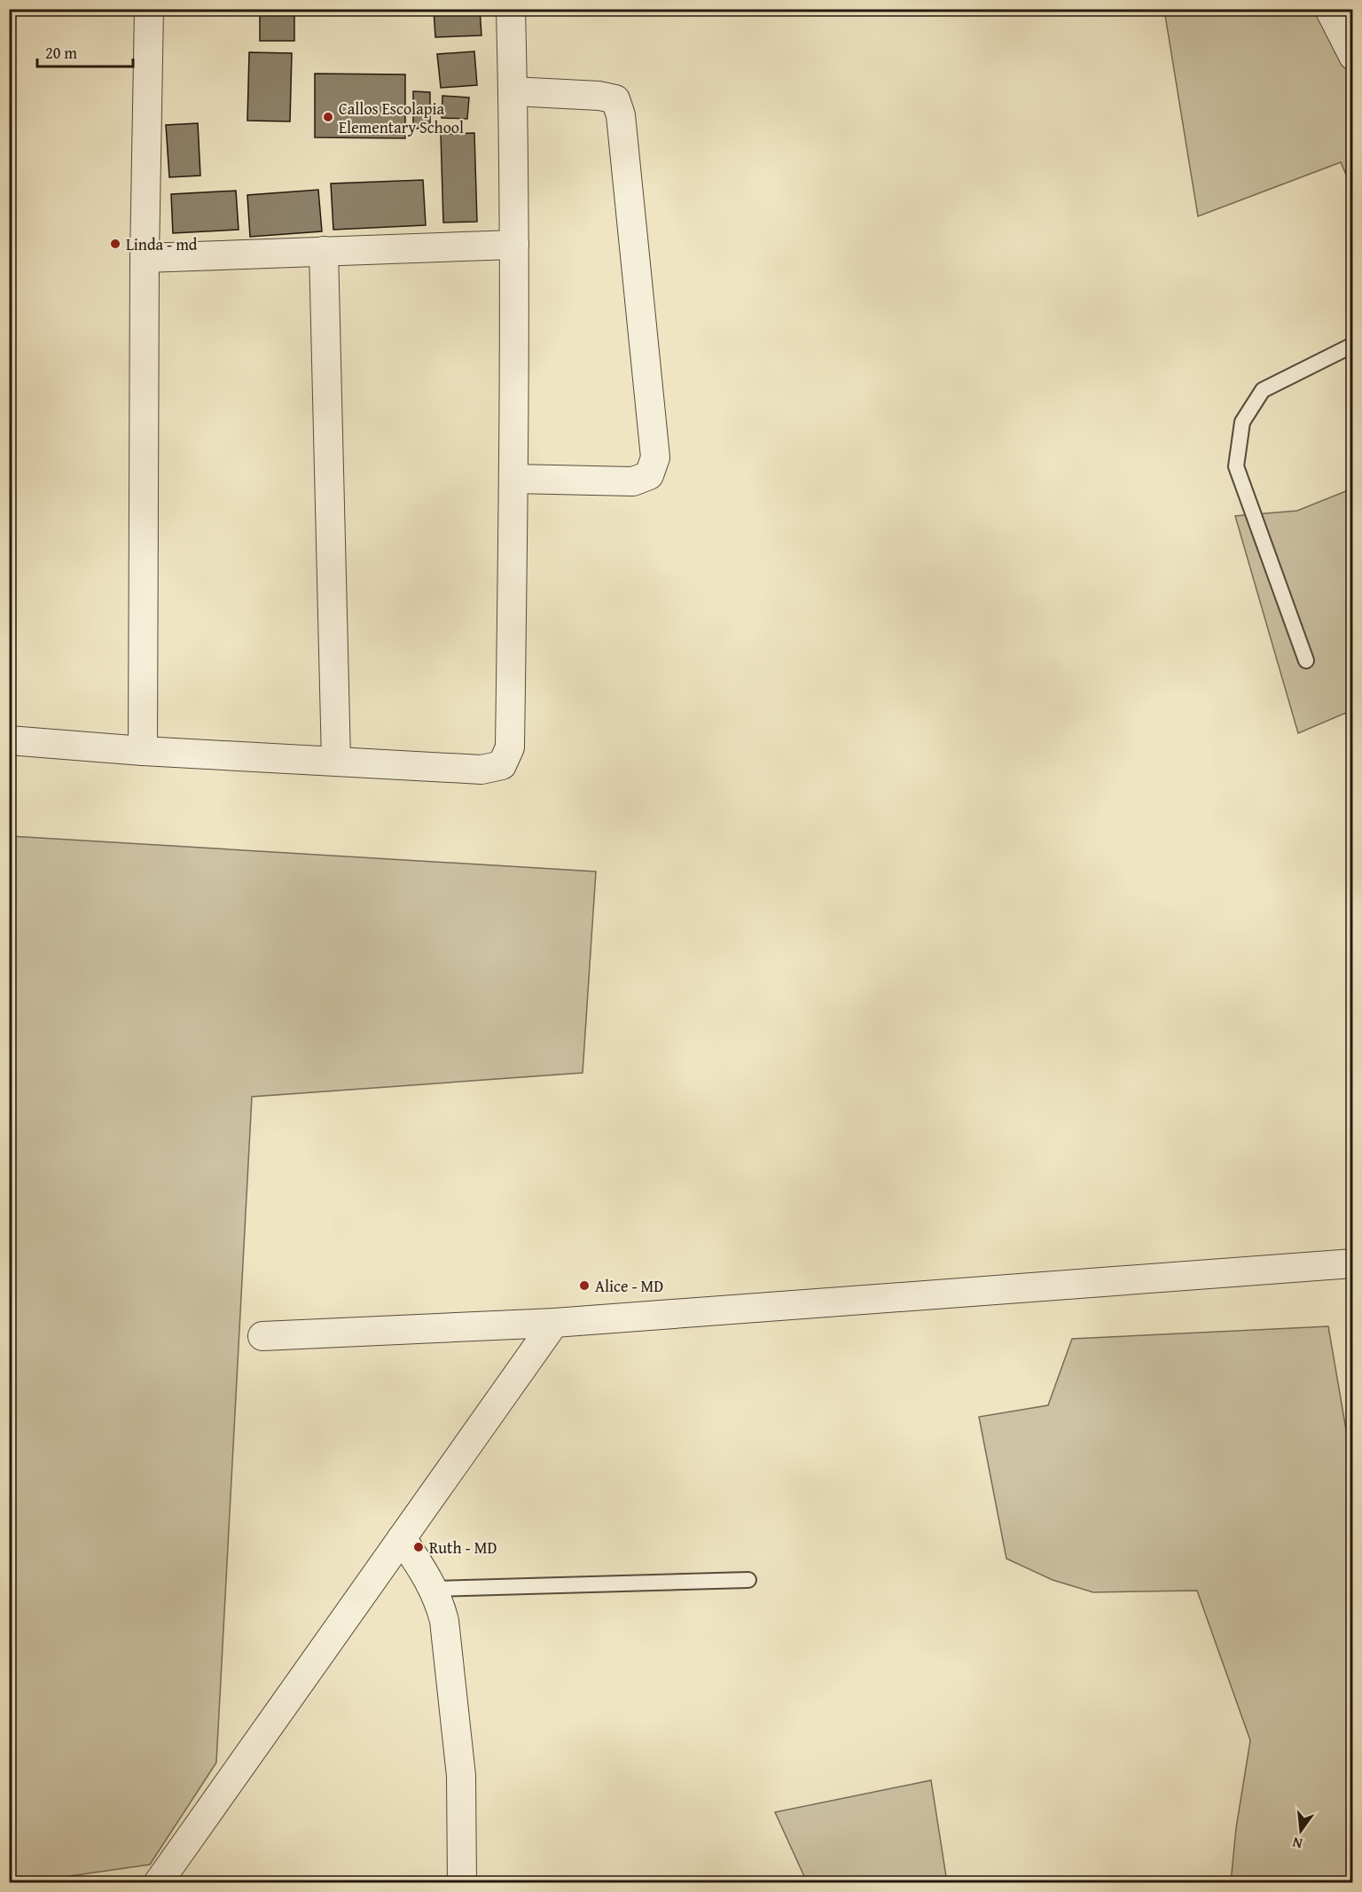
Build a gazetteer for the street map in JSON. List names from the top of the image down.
{
  "places": [
    "Callos Escolapia Elementary School",
    "Linda - md",
    "Alice - MD",
    "Ruth - MD"
  ],
  "scale_bar": "20 m",
  "north": "bottom"
}
